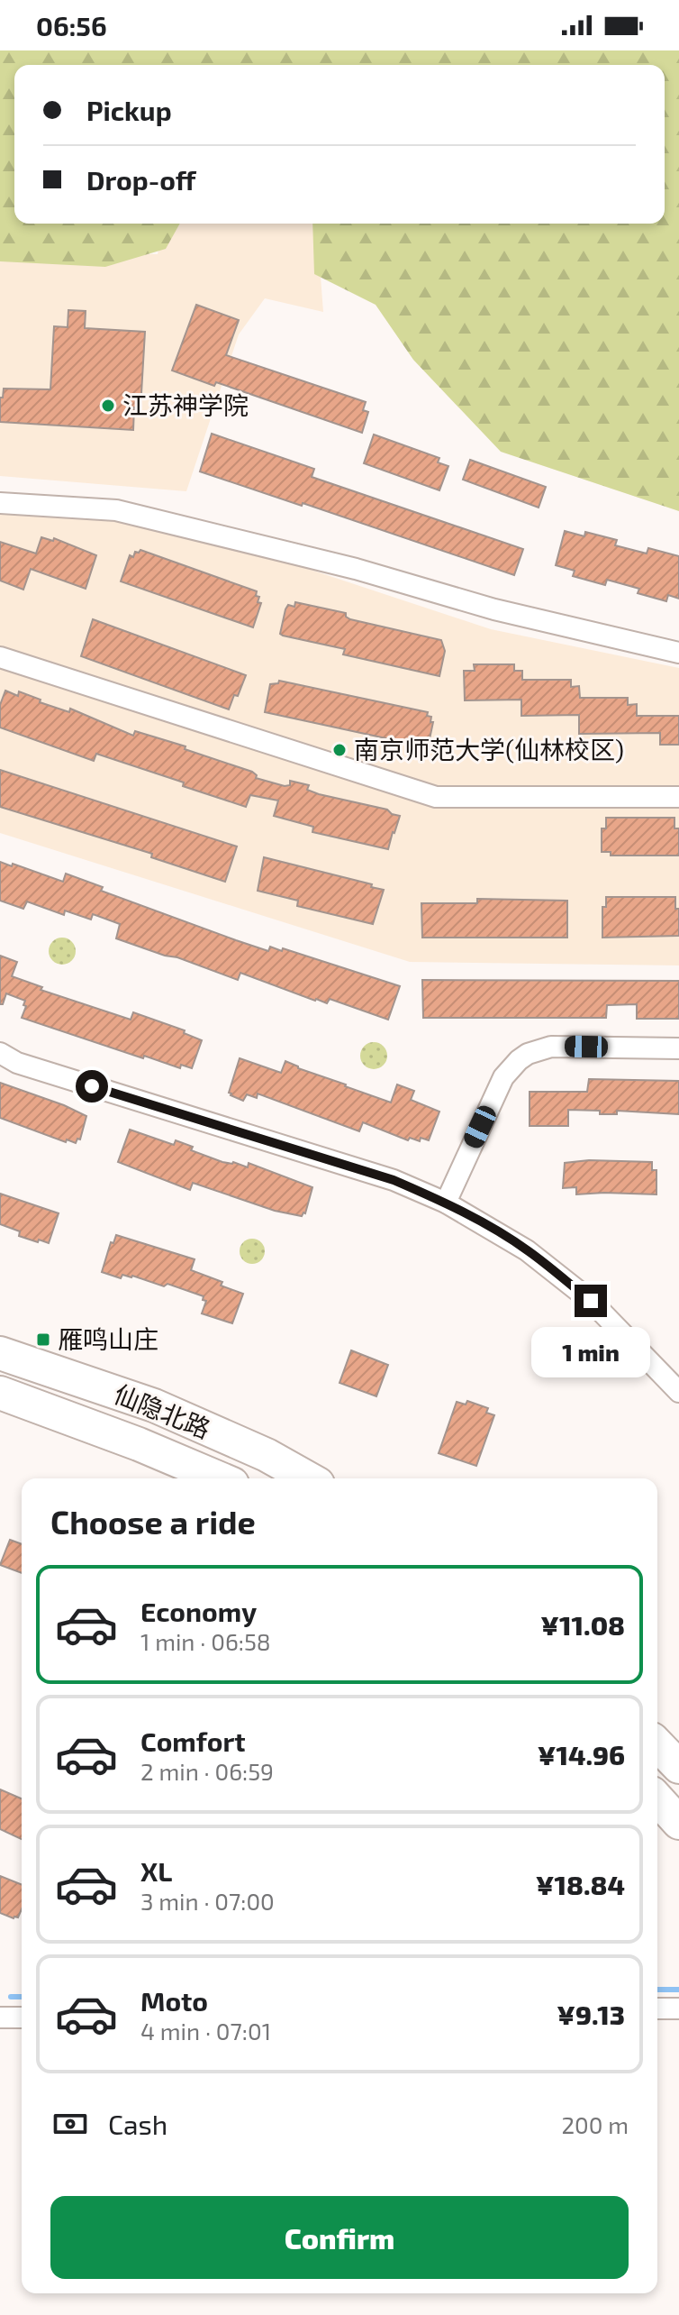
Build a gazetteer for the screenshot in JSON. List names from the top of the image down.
{
  "streets": {
    "main road": ["仙隐北路"]
  },
  "places": {
    "other": ["江苏神学院", "南京师范大学(仙林校区)"],
    "transit": ["雁鸣山庄"]
  },
  "page": {
    "status": "06:56",
    "banner": ["Pickup", "Drop-off"],
    "bubble": "1 min",
    "heading": "Choose a ride",
    "list": [
      {
        "name": "Economy",
        "note": "1 min · 06:58",
        "value": "¥11.08"
      },
      {
        "name": "Comfort",
        "note": "2 min · 06:59",
        "value": "¥14.96"
      },
      {
        "name": "XL",
        "note": "3 min · 07:00",
        "value": "¥18.84"
      },
      {
        "name": "Moto",
        "note": "4 min · 07:01",
        "value": "¥9.13"
      }
    ],
    "pay": ["Cash", "200 m"],
    "buttons": "Confirm"
  }
}
